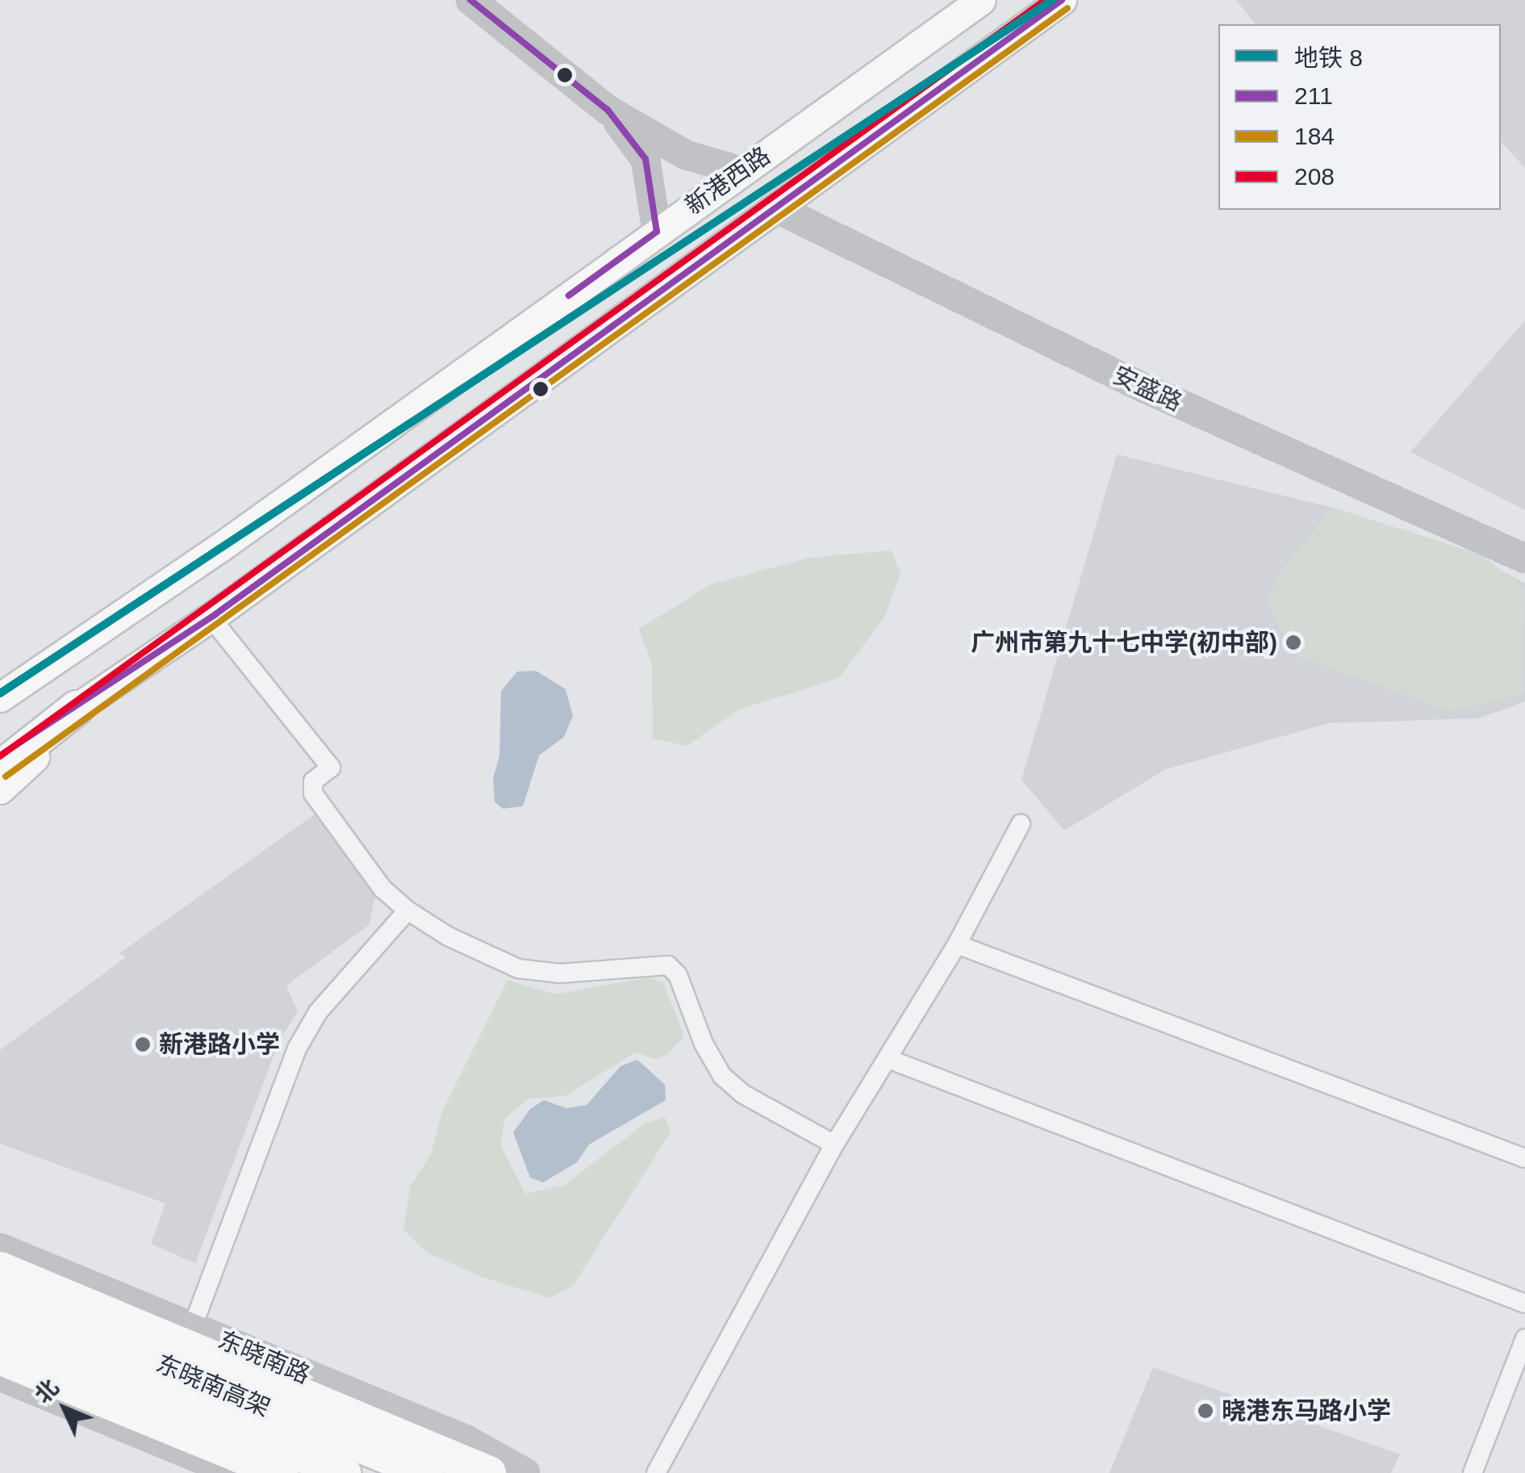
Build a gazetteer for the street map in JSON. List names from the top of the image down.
{
  "streets": {
    "highway": ["东晓南高架"],
    "main road": ["新港西路", "东晓南路"],
    "street": ["安盛路"]
  },
  "crossings": [
    ["新港西路", "安盛路"]
  ],
  "places": ["广州市第九十七中学(初中部)", "新港路小学", "晓港东马路小学"],
  "lines": [
    "metro line 8",
    "transit line 211",
    "transit line 208",
    "transit line 184"
  ],
  "legend": [
    "地铁 8",
    "211",
    "184",
    "208"
  ],
  "north": "top left"
}
